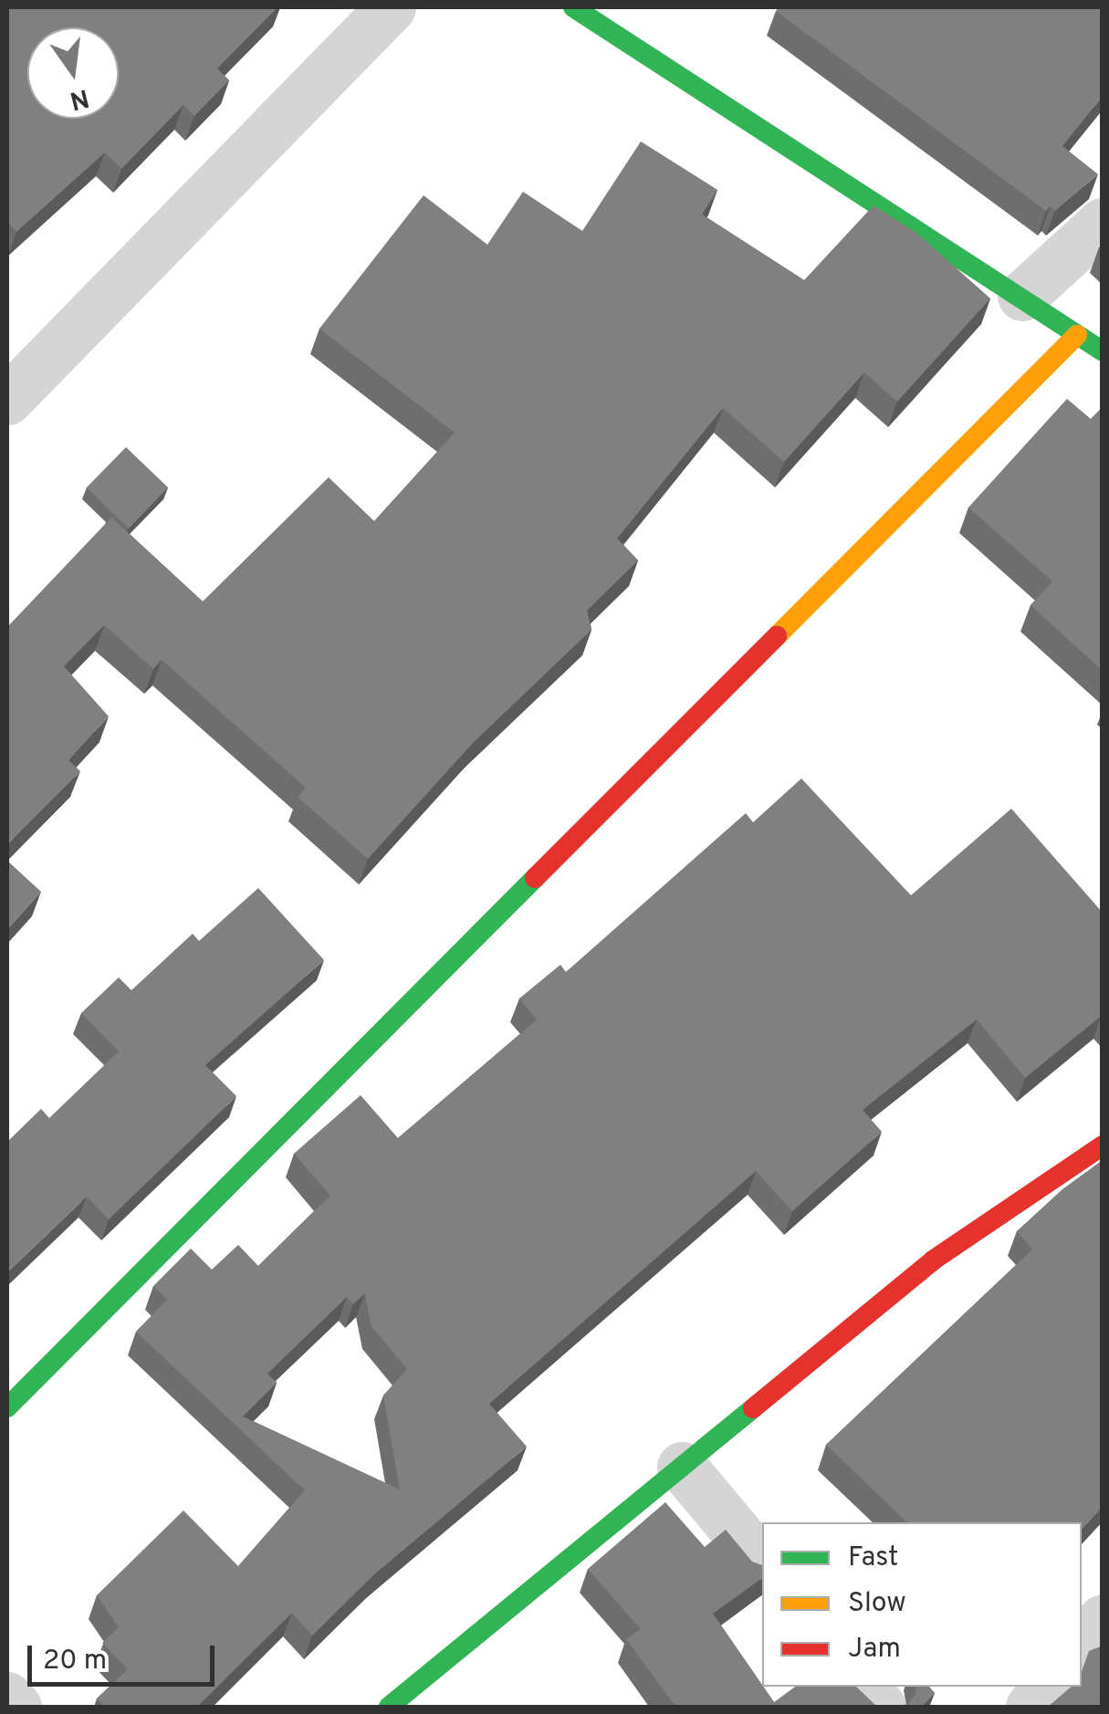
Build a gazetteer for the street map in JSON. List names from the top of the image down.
{
  "legend": ["Fast", "Slow", "Jam"],
  "scale_bar": "20 m",
  "north": "bottom"
}
